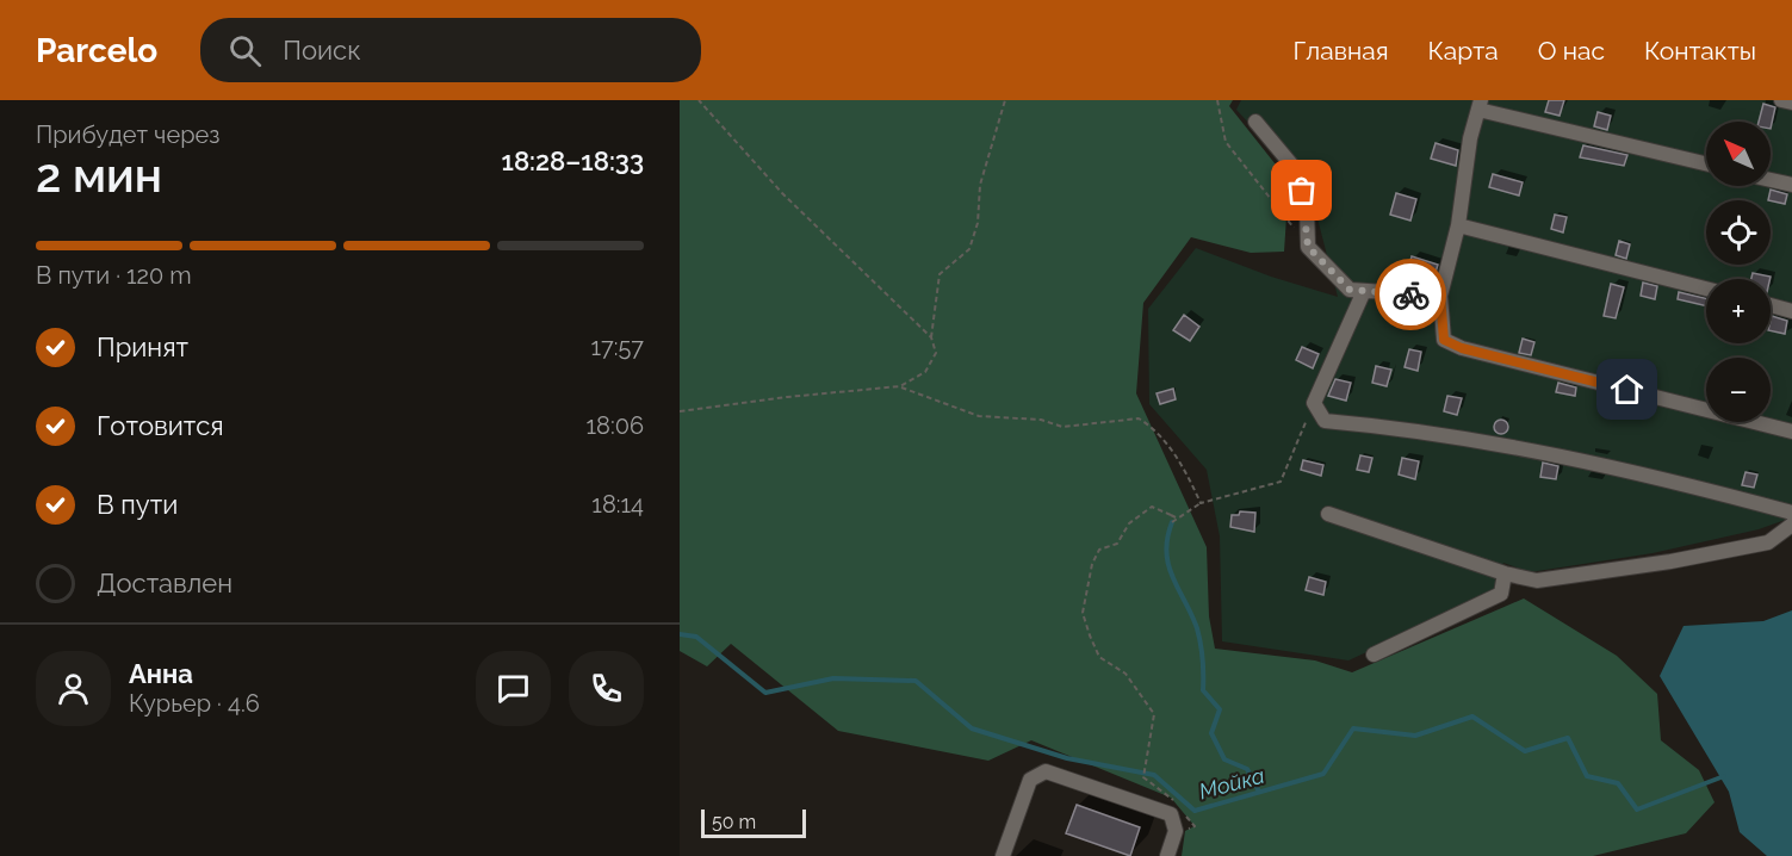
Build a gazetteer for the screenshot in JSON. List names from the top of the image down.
{
  "water": ["Мойка"],
  "scale_bar": "50 m",
  "north": "top left",
  "page": {
    "header": "Parcelo",
    "search": "Поиск",
    "nav": [
      "Главная",
      "Карта",
      "О нас",
      "Контакты"
    ],
    "heading": ["2 мин", "Прибудет через", "18:28–18:33"],
    "panel": ["Анна", "Курьер · 4.6"],
    "map_buttons": ["+", "−"],
    "bar": "В пути · 120 m",
    "list": [
      ["Принят", "17:57"],
      ["Готовится", "18:06"],
      ["В пути", "18:14"],
      "Доставлен"
    ],
    "scale": "50 m"
  }
}
